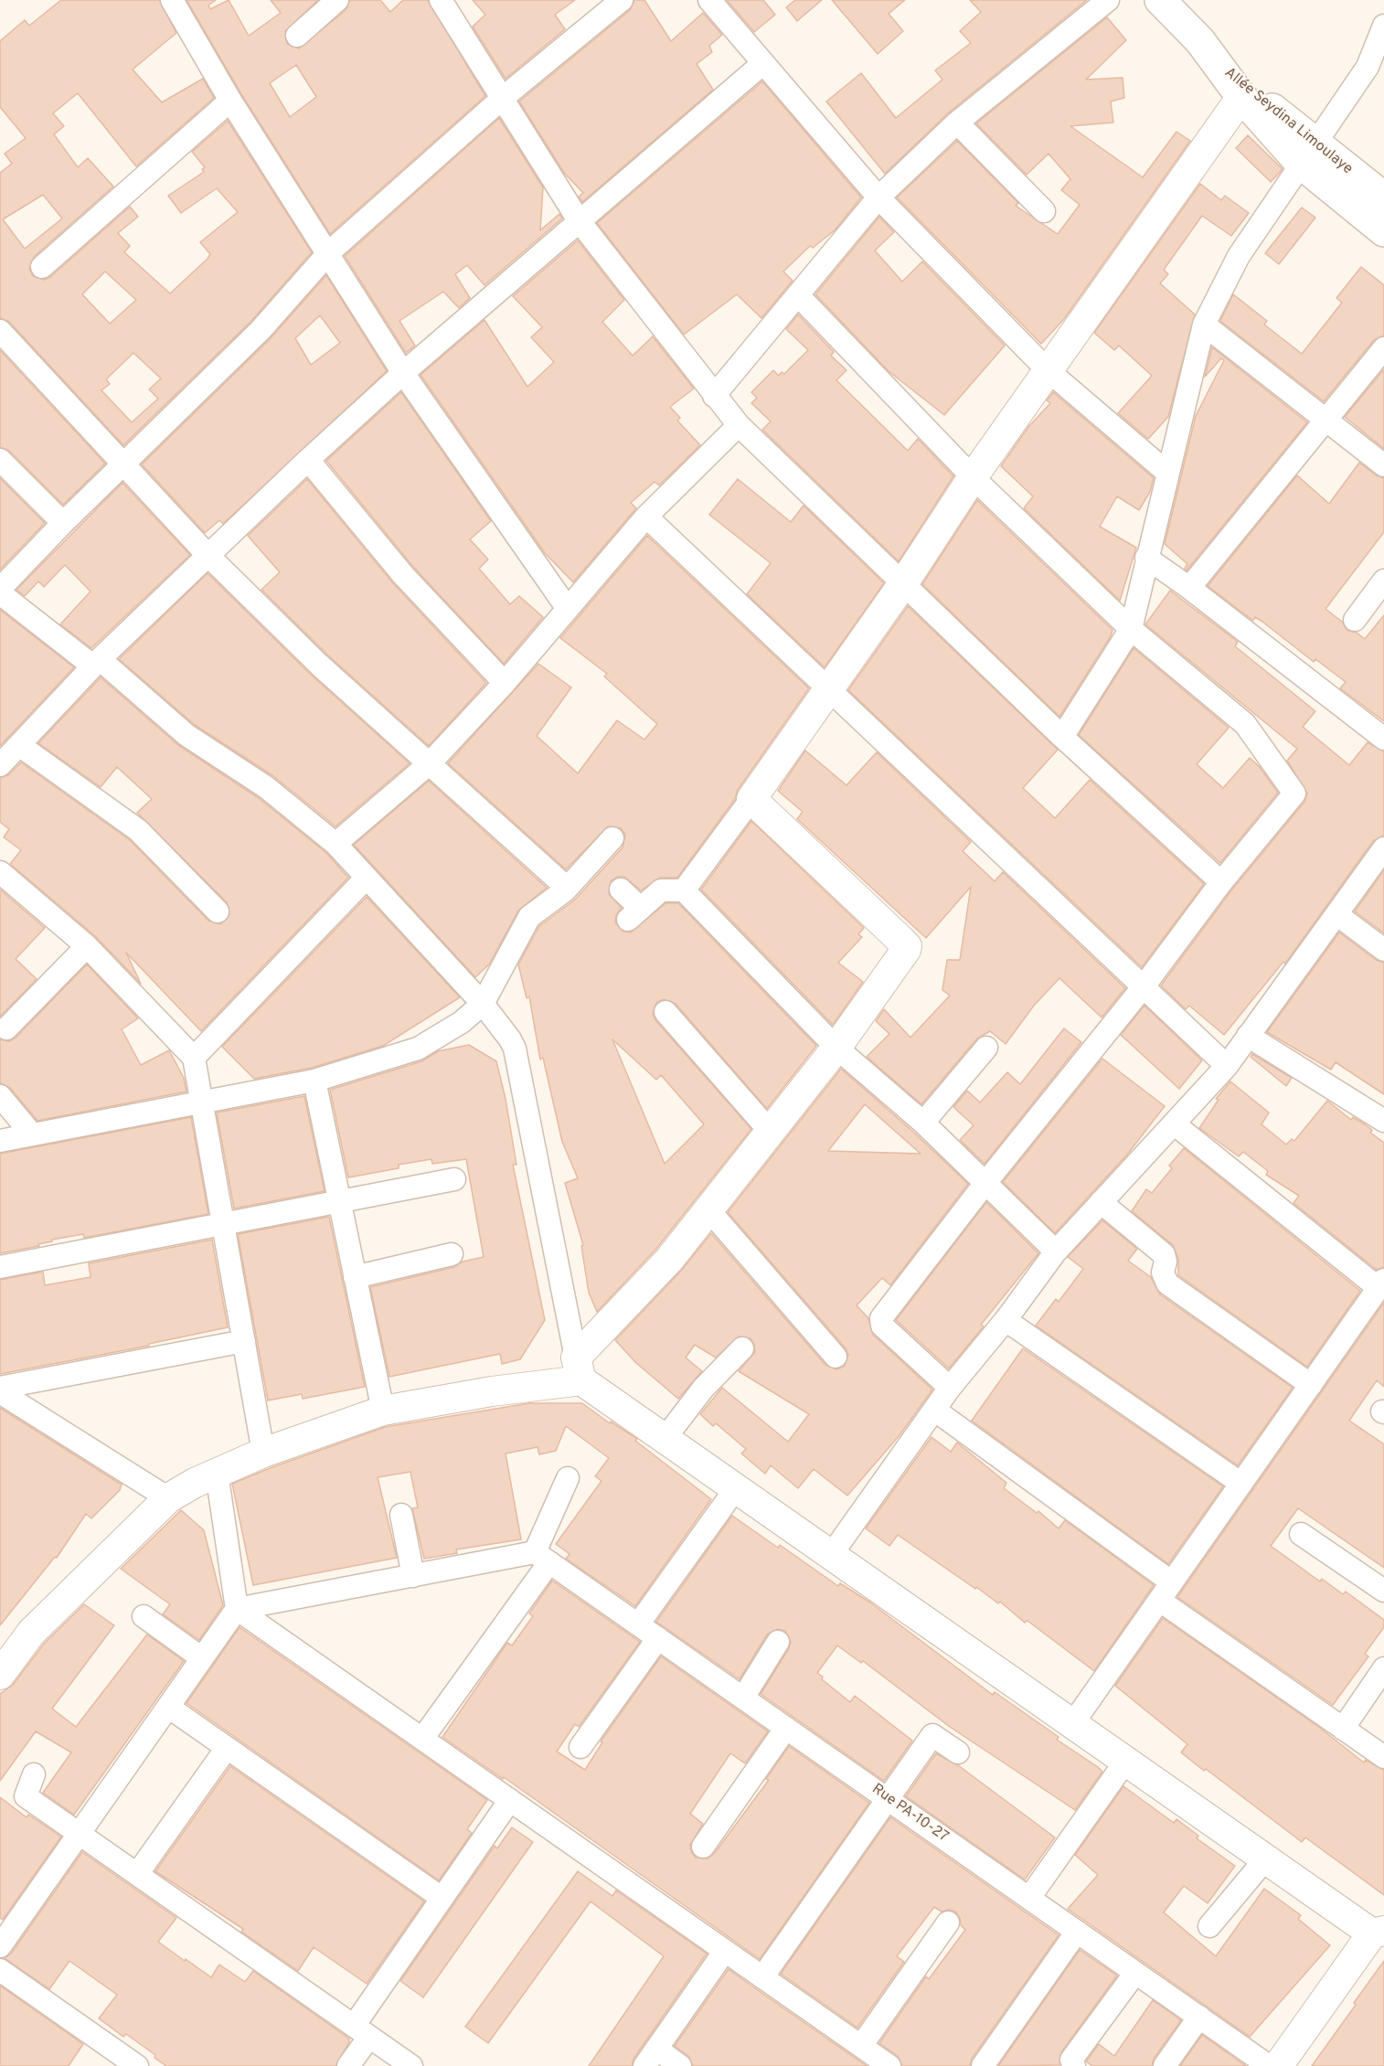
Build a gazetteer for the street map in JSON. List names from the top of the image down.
{
  "streets": {
    "main road": ["Allée Seydina Limoulaye"],
    "street": ["Rue PA-10-27"]
  }
}
